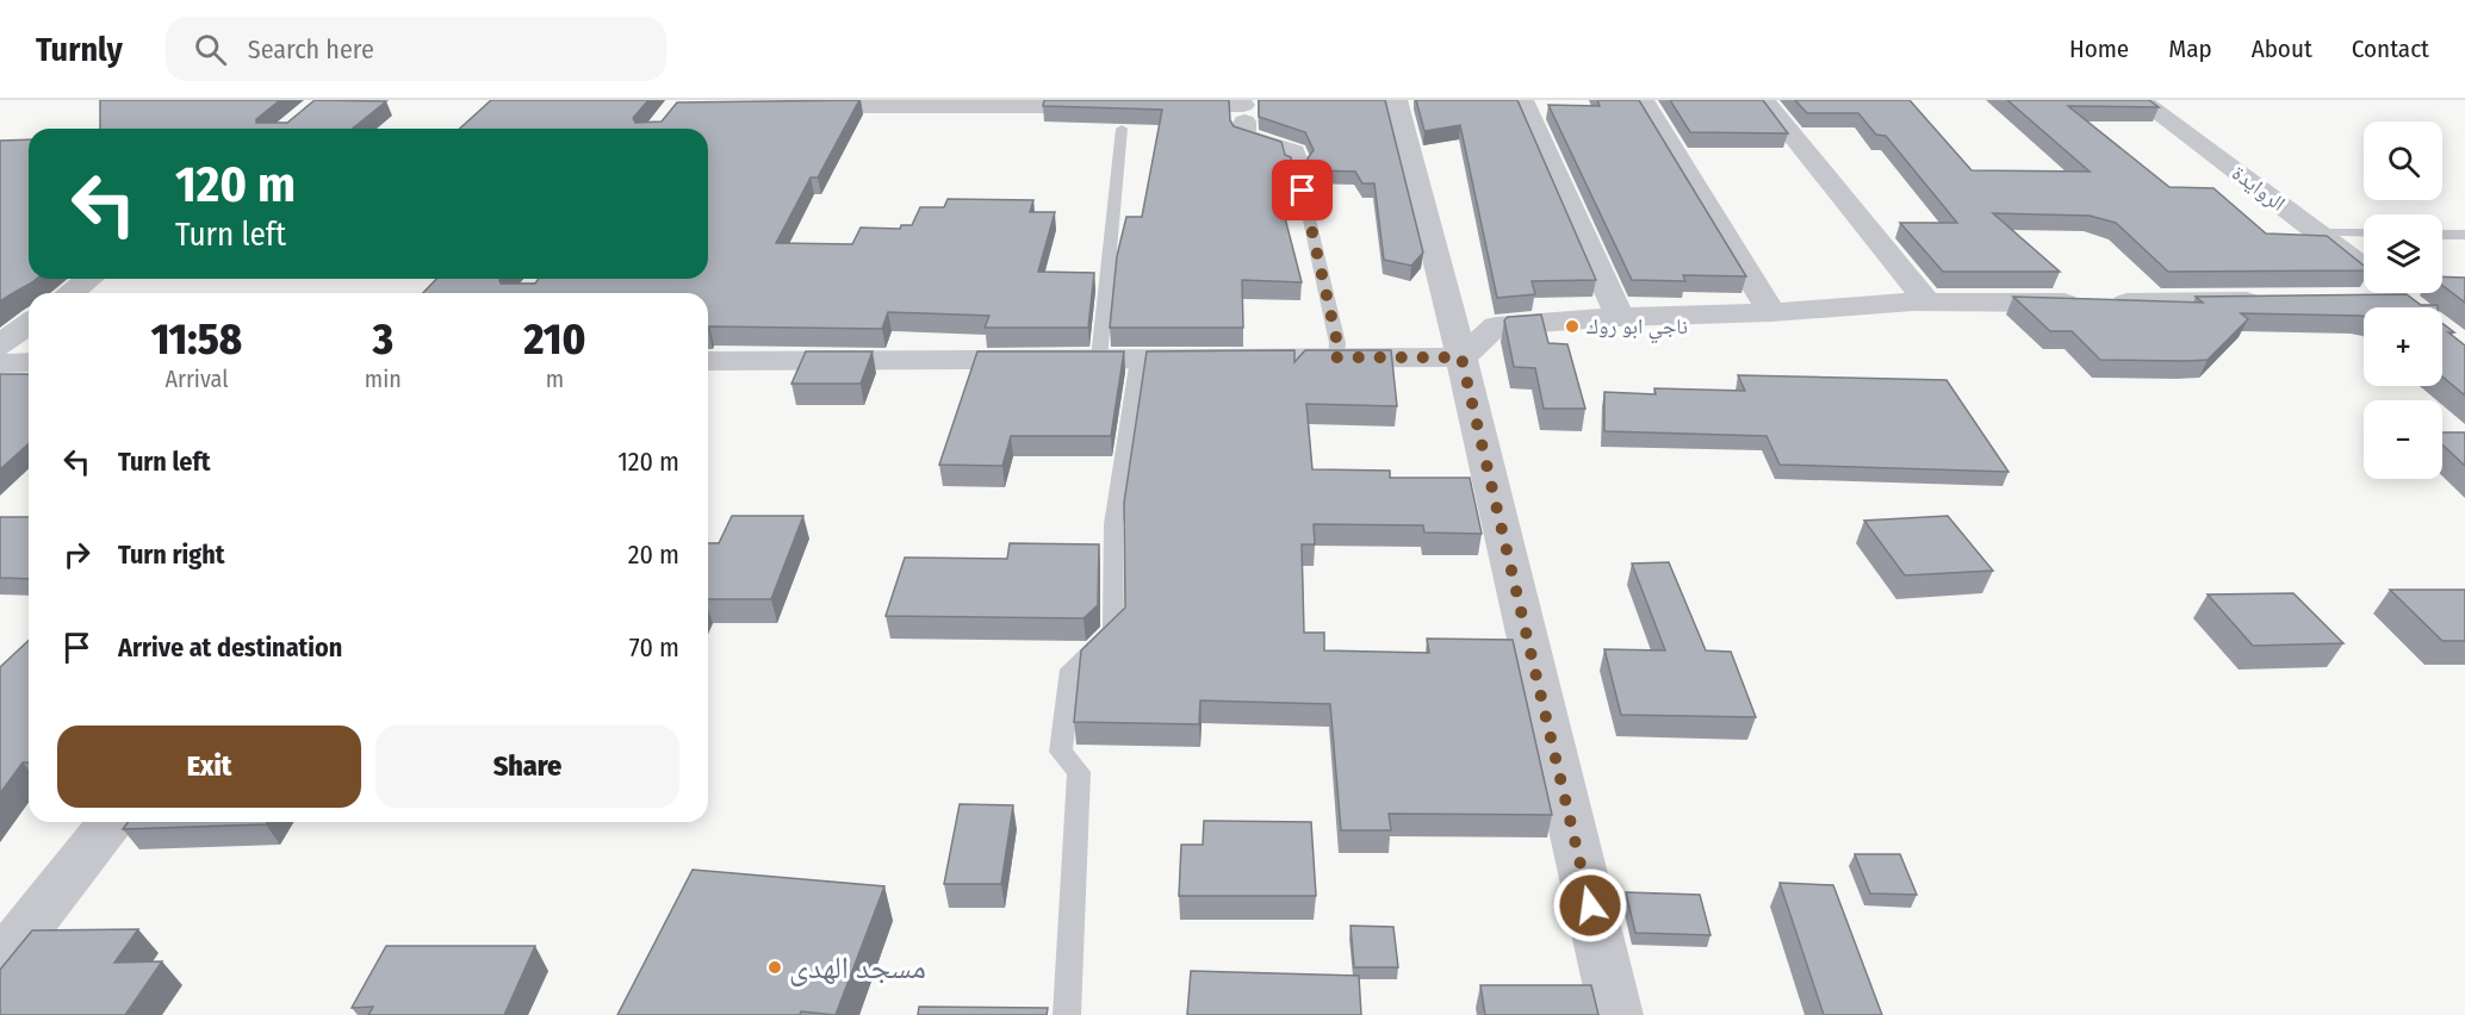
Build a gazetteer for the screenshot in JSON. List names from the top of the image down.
{
  "streets": {
    "street": ["الروايدة"]
  },
  "places": ["ناجي ابو روك", "مسجد الهدى"],
  "page": {
    "header": "Turnly",
    "search": "Search here",
    "nav": [
      "Home",
      "Map",
      "About",
      "Contact"
    ],
    "map_buttons": ["+", "−"],
    "turn": ["120 m", "Turn left"],
    "eta": [
      "11:58",
      "Arrival",
      "3",
      "min",
      "210",
      "m"
    ],
    "list": [
      {
        "name": "Turn left",
        "value": "120 m"
      },
      {
        "name": "Turn right",
        "value": "20 m"
      },
      {
        "name": "Arrive at destination",
        "value": "70 m"
      }
    ],
    "buttons": ["Exit", "Share"]
  }
}
